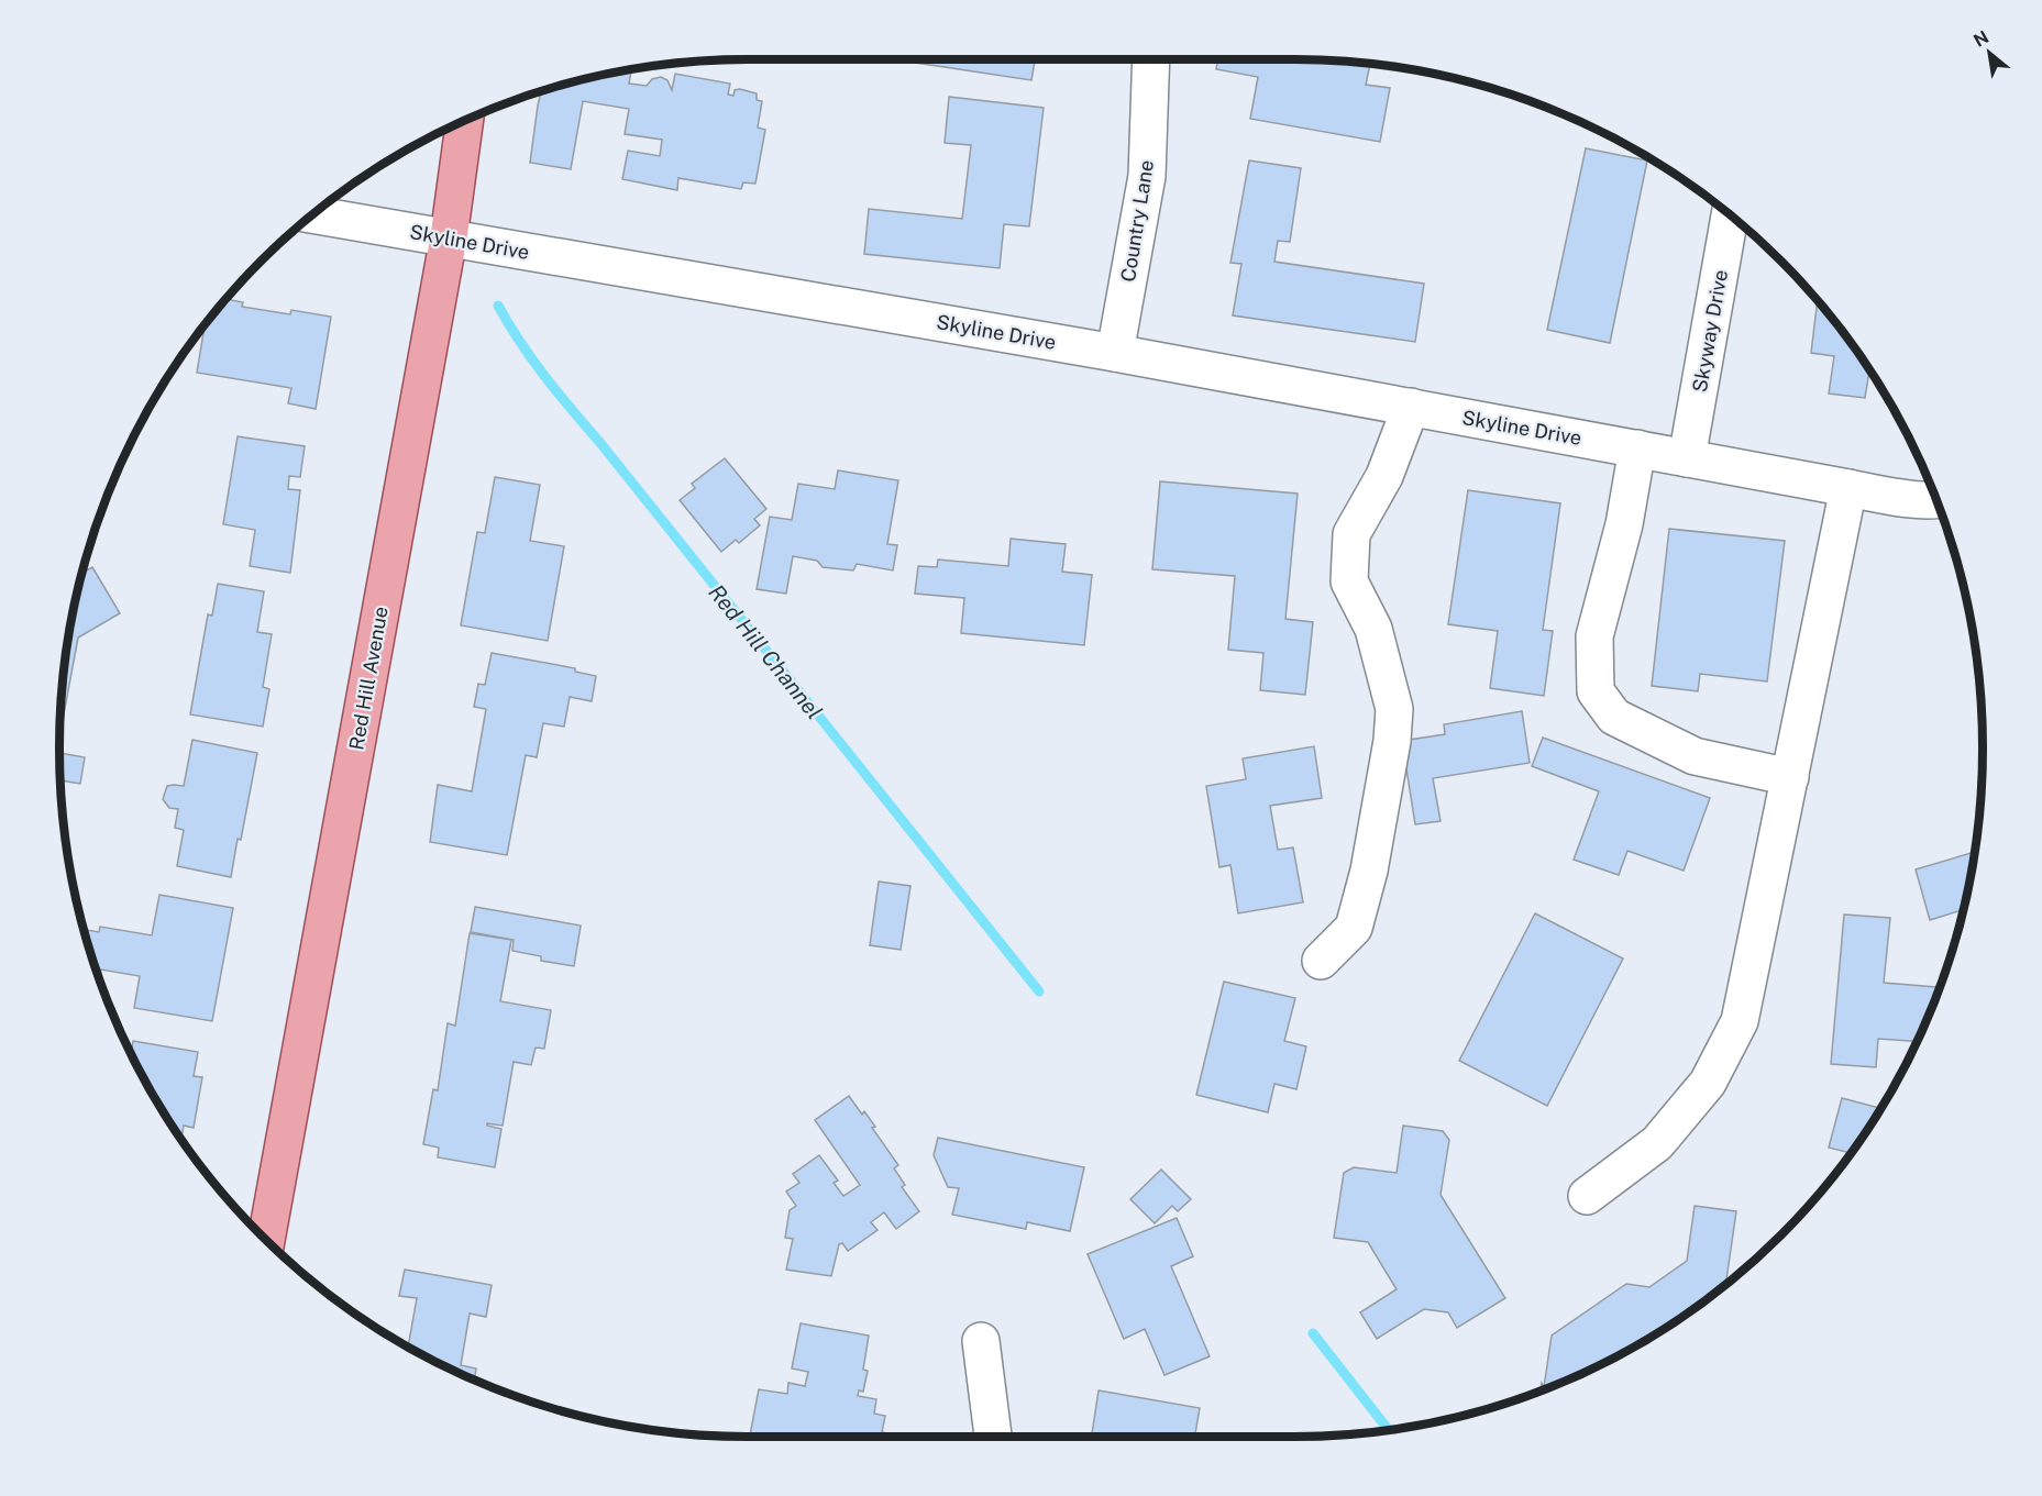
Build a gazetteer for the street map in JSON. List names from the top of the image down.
{
  "streets": {
    "main road": ["Red Hill Avenue"],
    "street": ["Country Lane", "Skyline Drive", "Skyway Drive"]
  },
  "crossings": [
    ["Country Lane", "Skyline Drive"],
    ["Skyline Drive", "Skyway Drive"],
    ["Skyline Drive", "Red Hill Avenue"]
  ],
  "water": ["Red Hill Channel"],
  "north": "top left"
}
